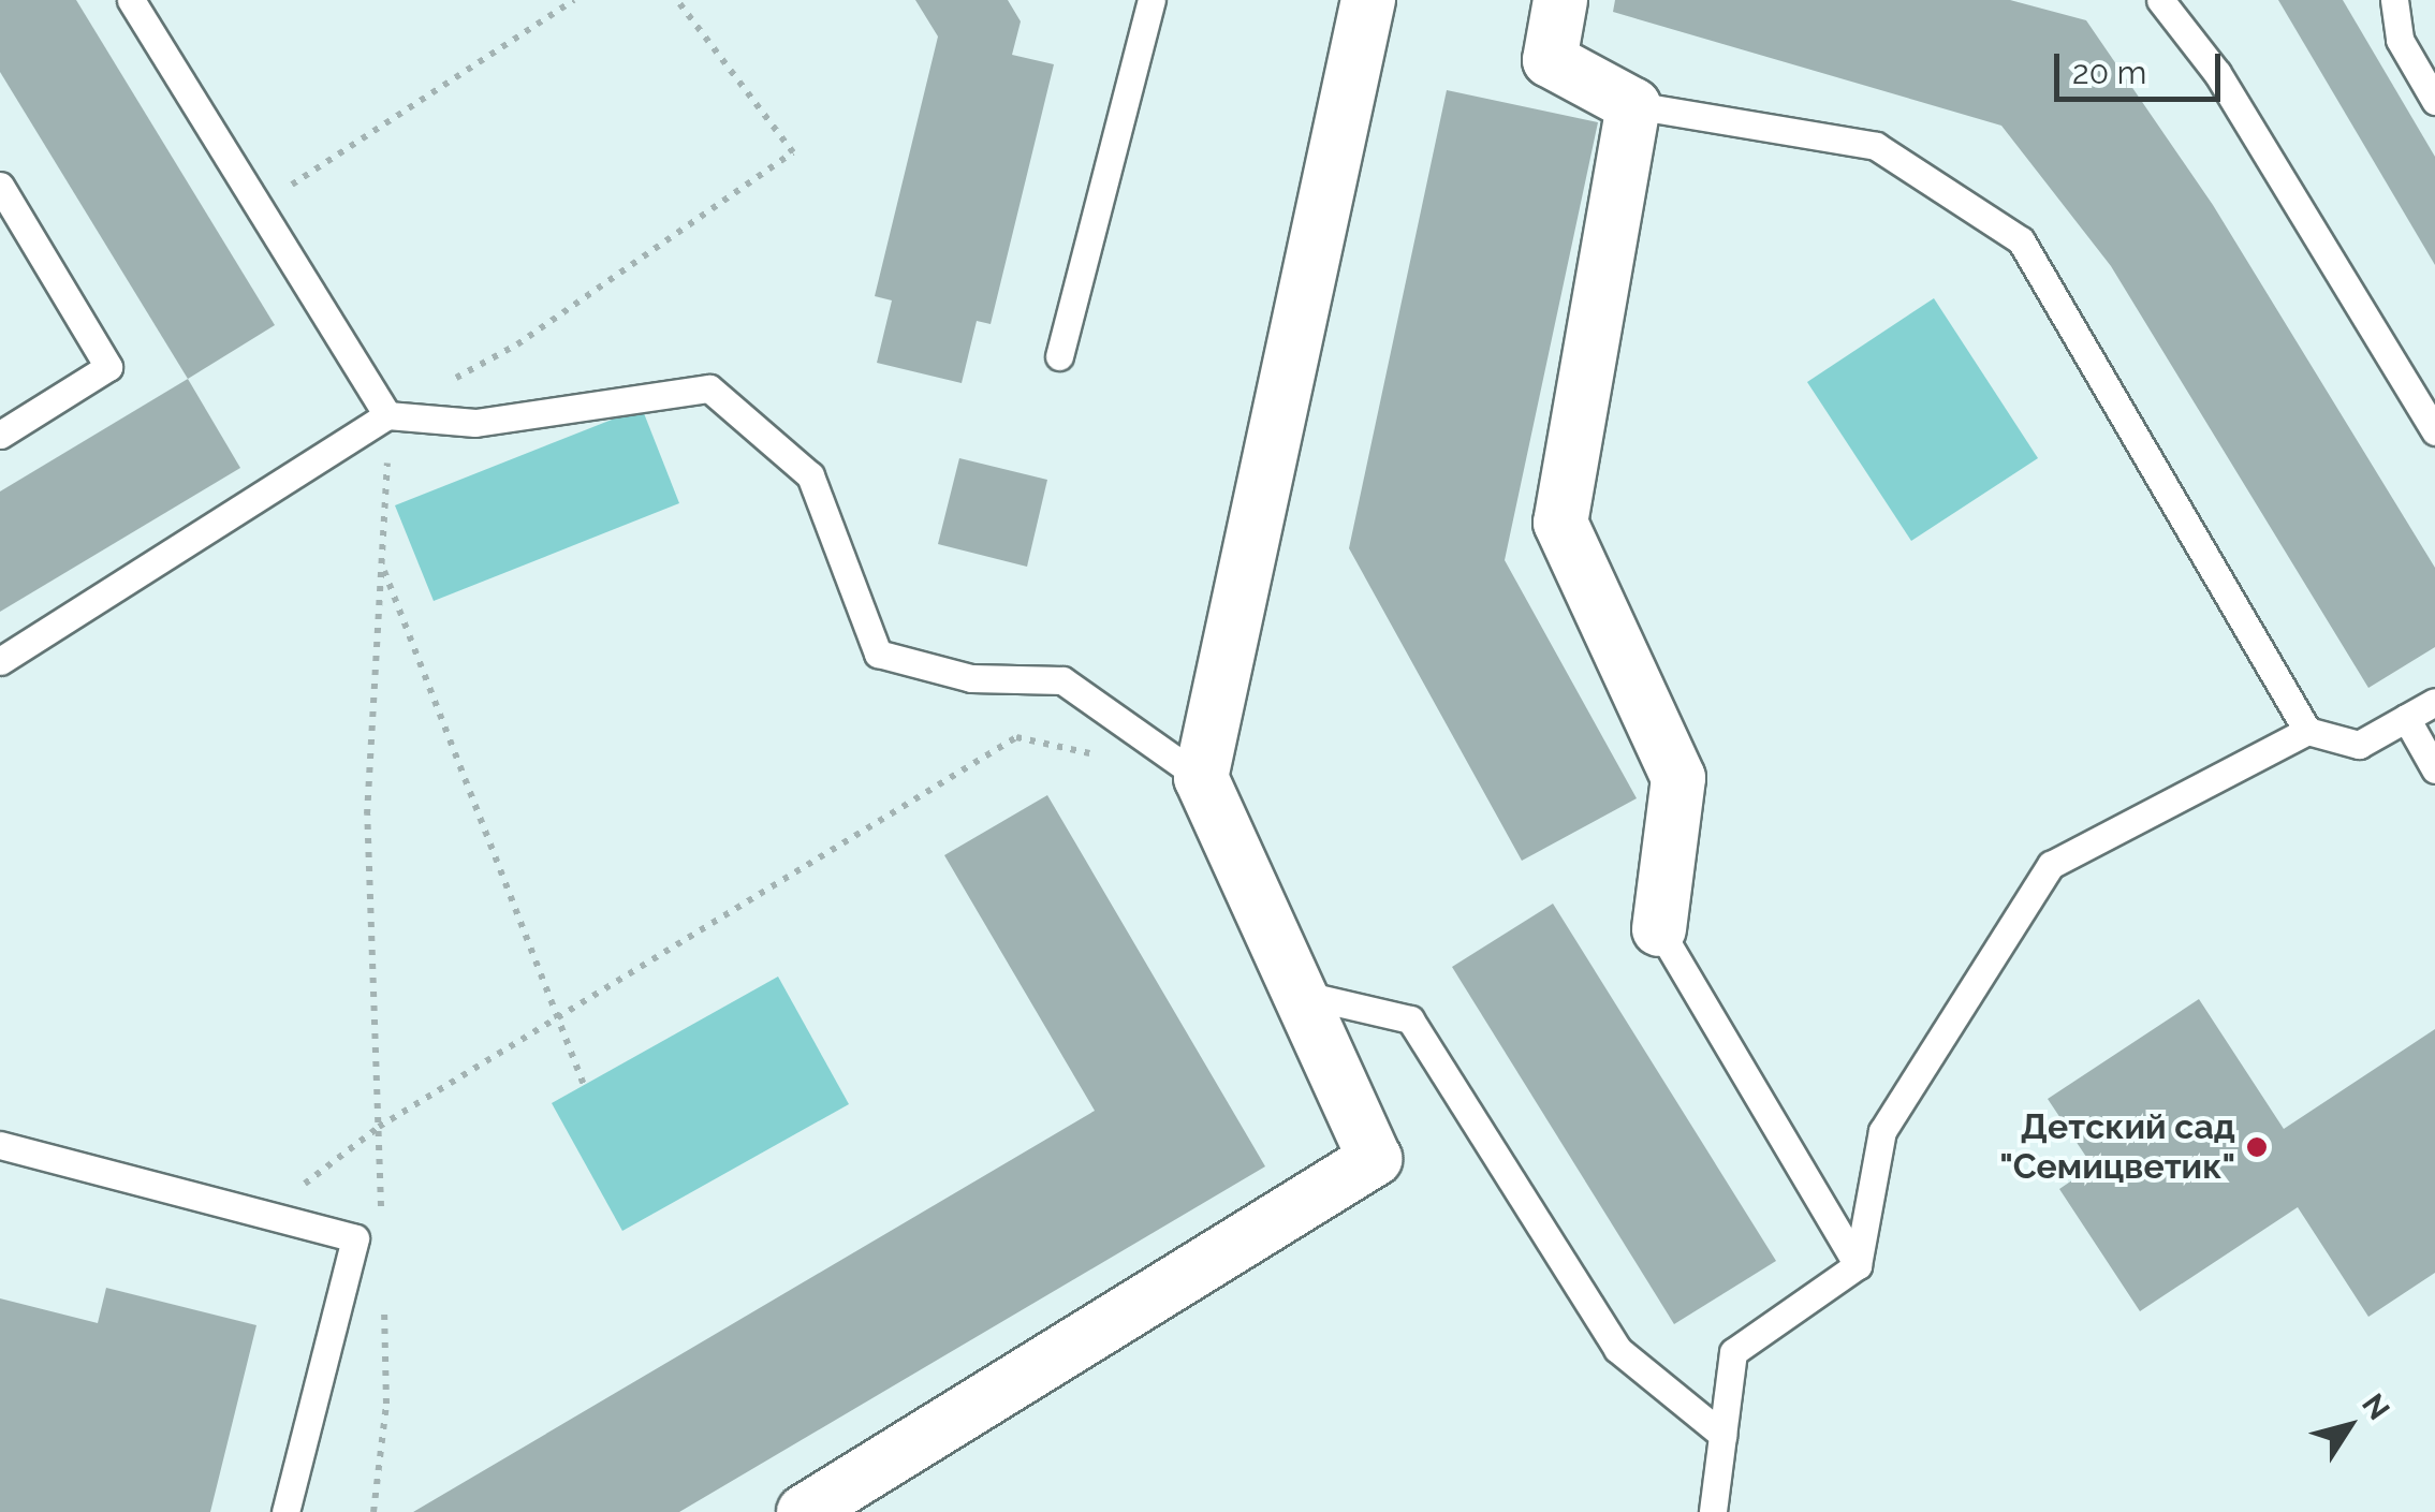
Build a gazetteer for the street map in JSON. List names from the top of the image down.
{
  "places": ["Детский сад \"Семицветик\""],
  "scale_bar": "20 m",
  "north": "top right"
}
